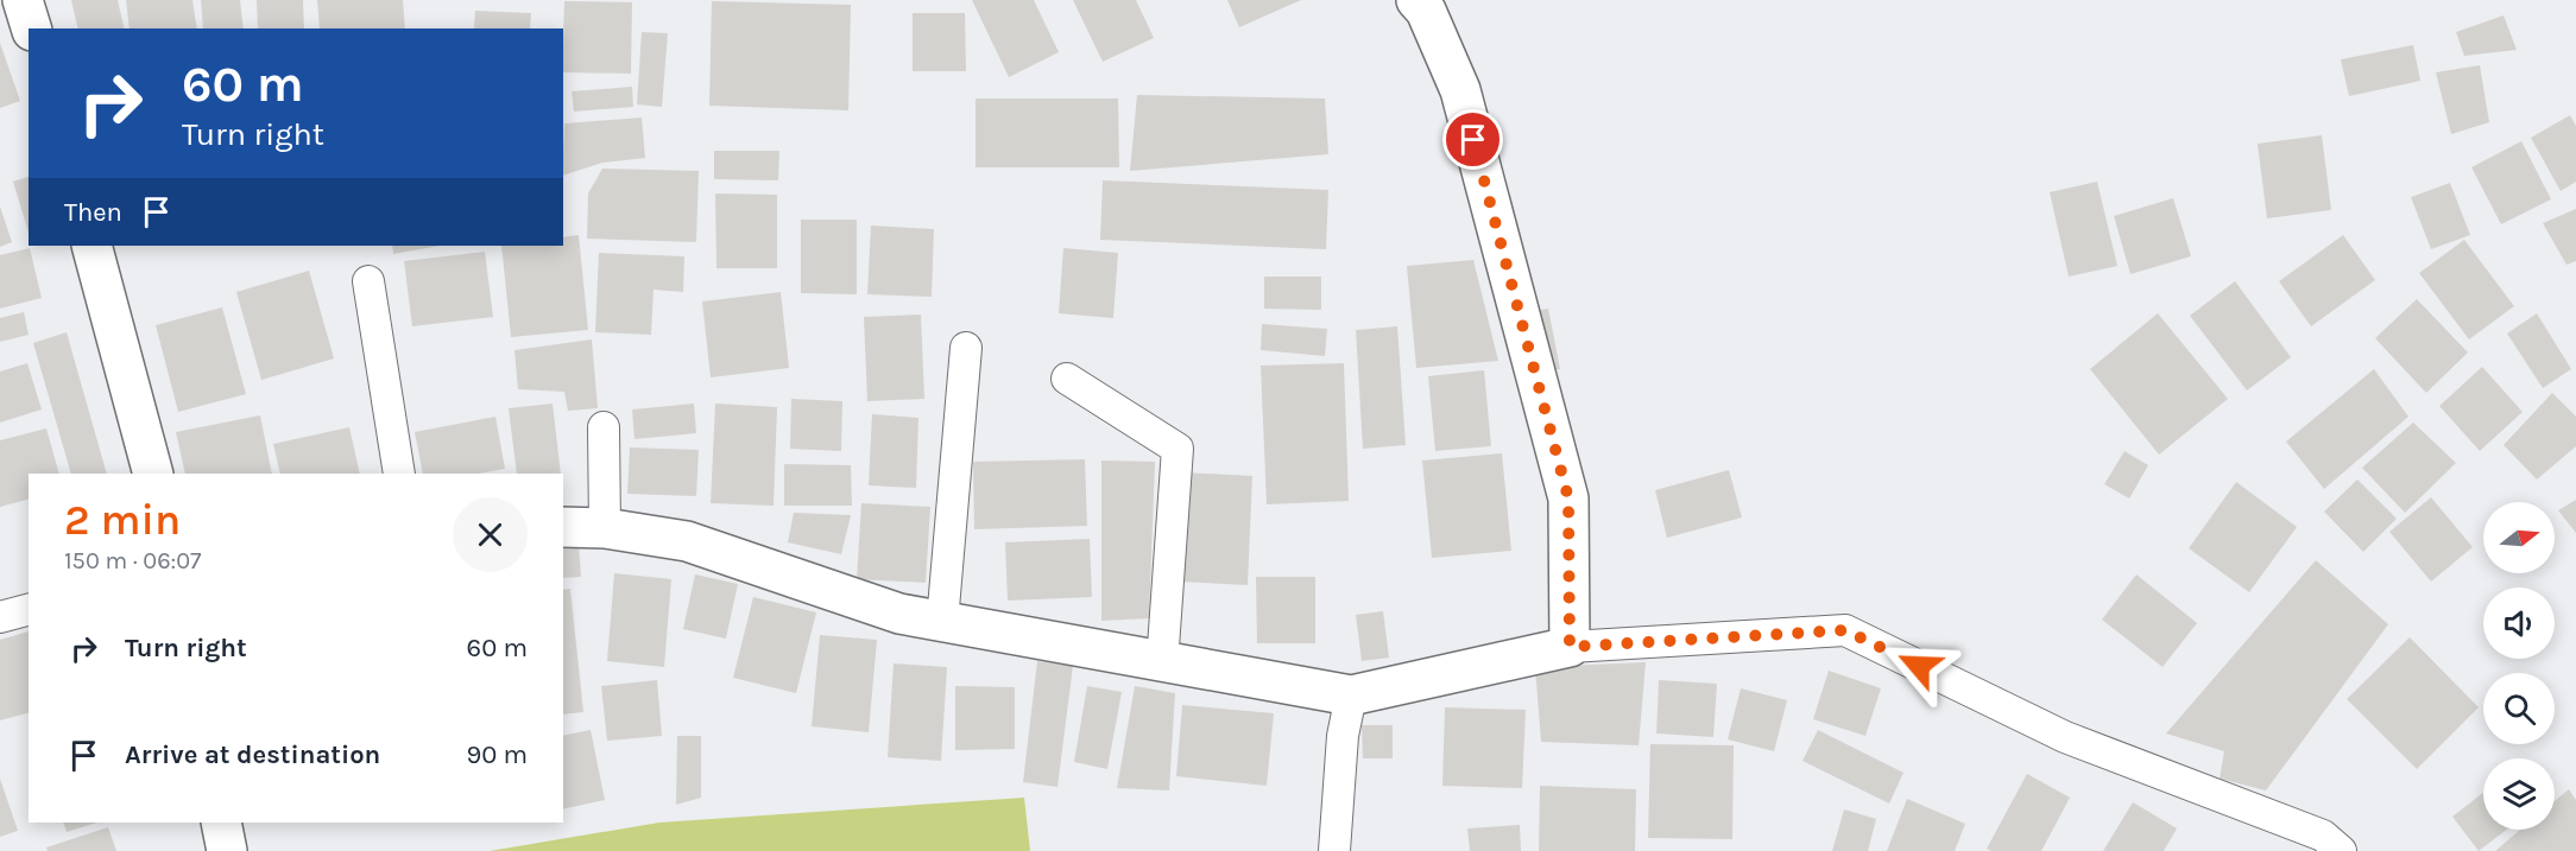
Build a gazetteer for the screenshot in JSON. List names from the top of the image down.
{
  "north": "right",
  "page": {
    "turn": ["60 m", "Turn right"],
    "then": "Then",
    "heading": ["2 min", "150 m · 06:07"],
    "list": [
      {
        "name": "Turn right",
        "value": "60 m"
      },
      {
        "name": "Arrive at destination",
        "value": "90 m"
      }
    ]
  }
}
